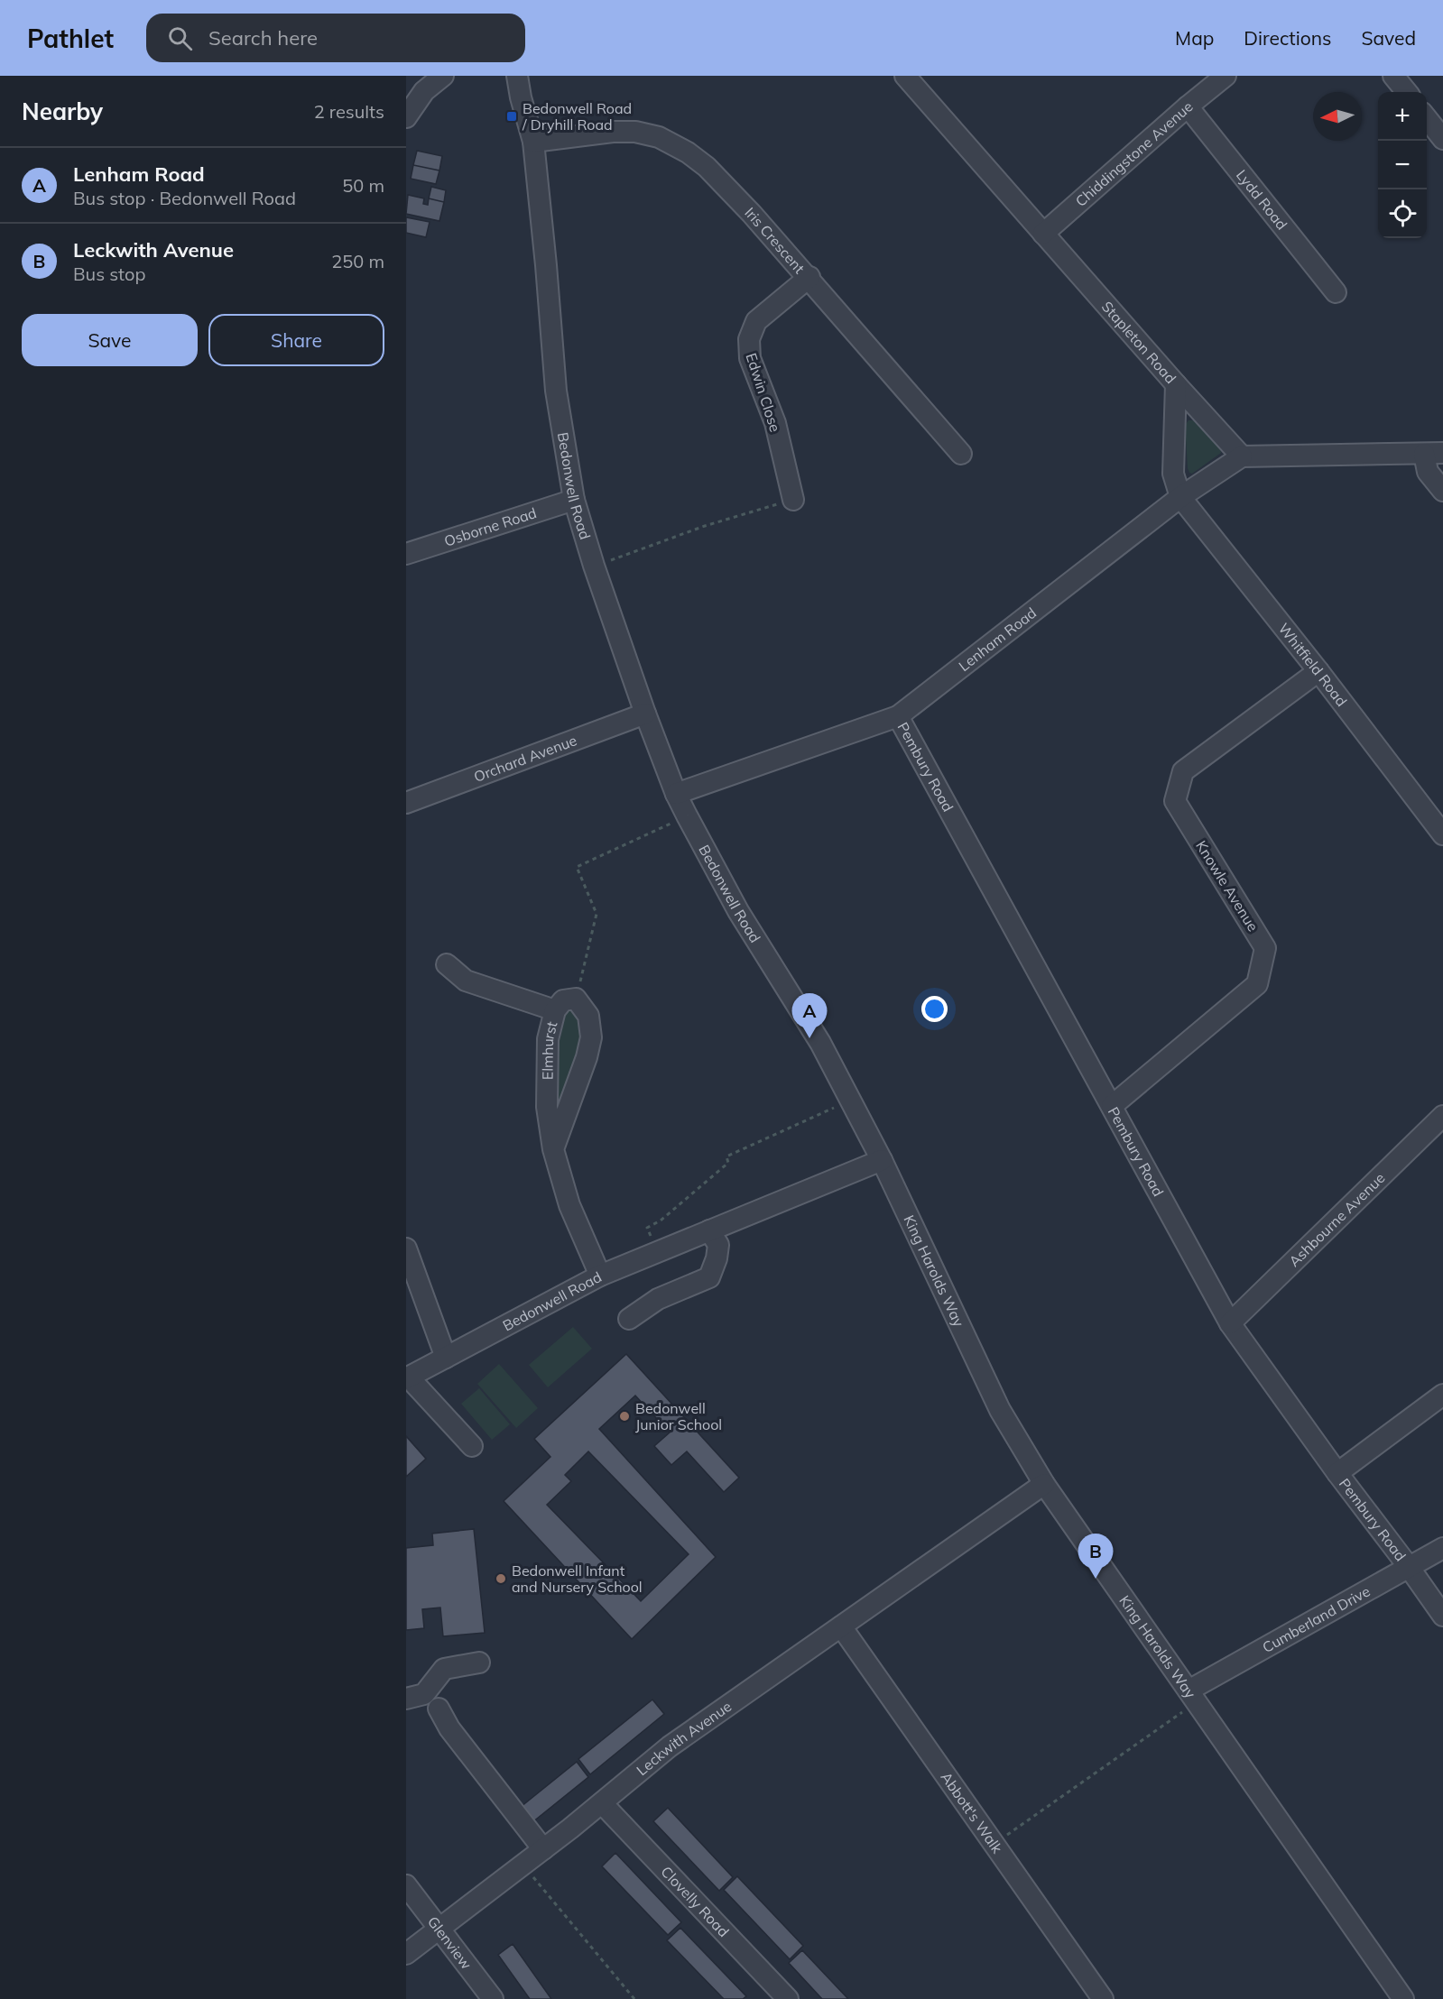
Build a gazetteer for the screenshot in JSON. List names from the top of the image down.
{
  "streets": {
    "street": [
      "Chiddingstone Avenue",
      "Lydd Road",
      "Iris Crescent",
      "Stapleton Road",
      "Edwin Close",
      "Bedonwell Road",
      "Osborne Road",
      "Lenham Road",
      "Whitfield Road",
      "Orchard Avenue",
      "Pembury Road",
      "Knowle Avenue",
      "Elmhurst",
      "Ashbourne Avenue",
      "King Harolds Way",
      "Cumberland Drive",
      "Leckwith Avenue",
      "Abbott's Walk",
      "Clovelly Road",
      "Glenview"
    ]
  },
  "crossings": [
    ["Chiddingstone Avenue", "Lydd Road"],
    ["Chiddingstone Avenue", "Stapleton Road"],
    ["Iris Crescent", "Edwin Close"],
    ["Iris Crescent", "Bedonwell Road"],
    ["Stapleton Road", "Lenham Road"],
    ["Bedonwell Road", "Osborne Road"],
    ["Bedonwell Road", "Lenham Road"],
    ["Bedonwell Road", "Orchard Avenue"],
    ["Bedonwell Road", "Elmhurst"],
    ["Bedonwell Road", "King Harolds Way"],
    ["Lenham Road", "Whitfield Road"],
    ["Lenham Road", "Pembury Road"],
    ["Whitfield Road", "Knowle Avenue"],
    ["Pembury Road", "Knowle Avenue"],
    ["Pembury Road", "Ashbourne Avenue"],
    ["Pembury Road", "Cumberland Drive"],
    ["King Harolds Way", "Cumberland Drive"],
    ["King Harolds Way", "Leckwith Avenue"],
    ["Leckwith Avenue", "Abbott's Walk"],
    ["Leckwith Avenue", "Clovelly Road"],
    ["Leckwith Avenue", "Glenview"]
  ],
  "places": {
    "transit": ["Bedonwell Road / Dryhill Road"],
    "other": ["Bedonwell Junior School", "Bedonwell Infant and Nursery School"]
  },
  "north": "left",
  "page": {
    "header": "Pathlet",
    "search": "Search here",
    "nav": ["Map", "Directions", "Saved"],
    "heading": ["Nearby", "2 results"],
    "map_buttons": ["+", "−"],
    "list": [
      {
        "mark": "A",
        "name": "Lenham Road",
        "note": "Bus stop · Bedonwell Road",
        "value": "50 m"
      },
      {
        "mark": "B",
        "name": "Leckwith Avenue",
        "note": "Bus stop",
        "value": "250 m"
      }
    ],
    "buttons": ["Save", "Share"],
    "pins": ["A", "B"]
  }
}
